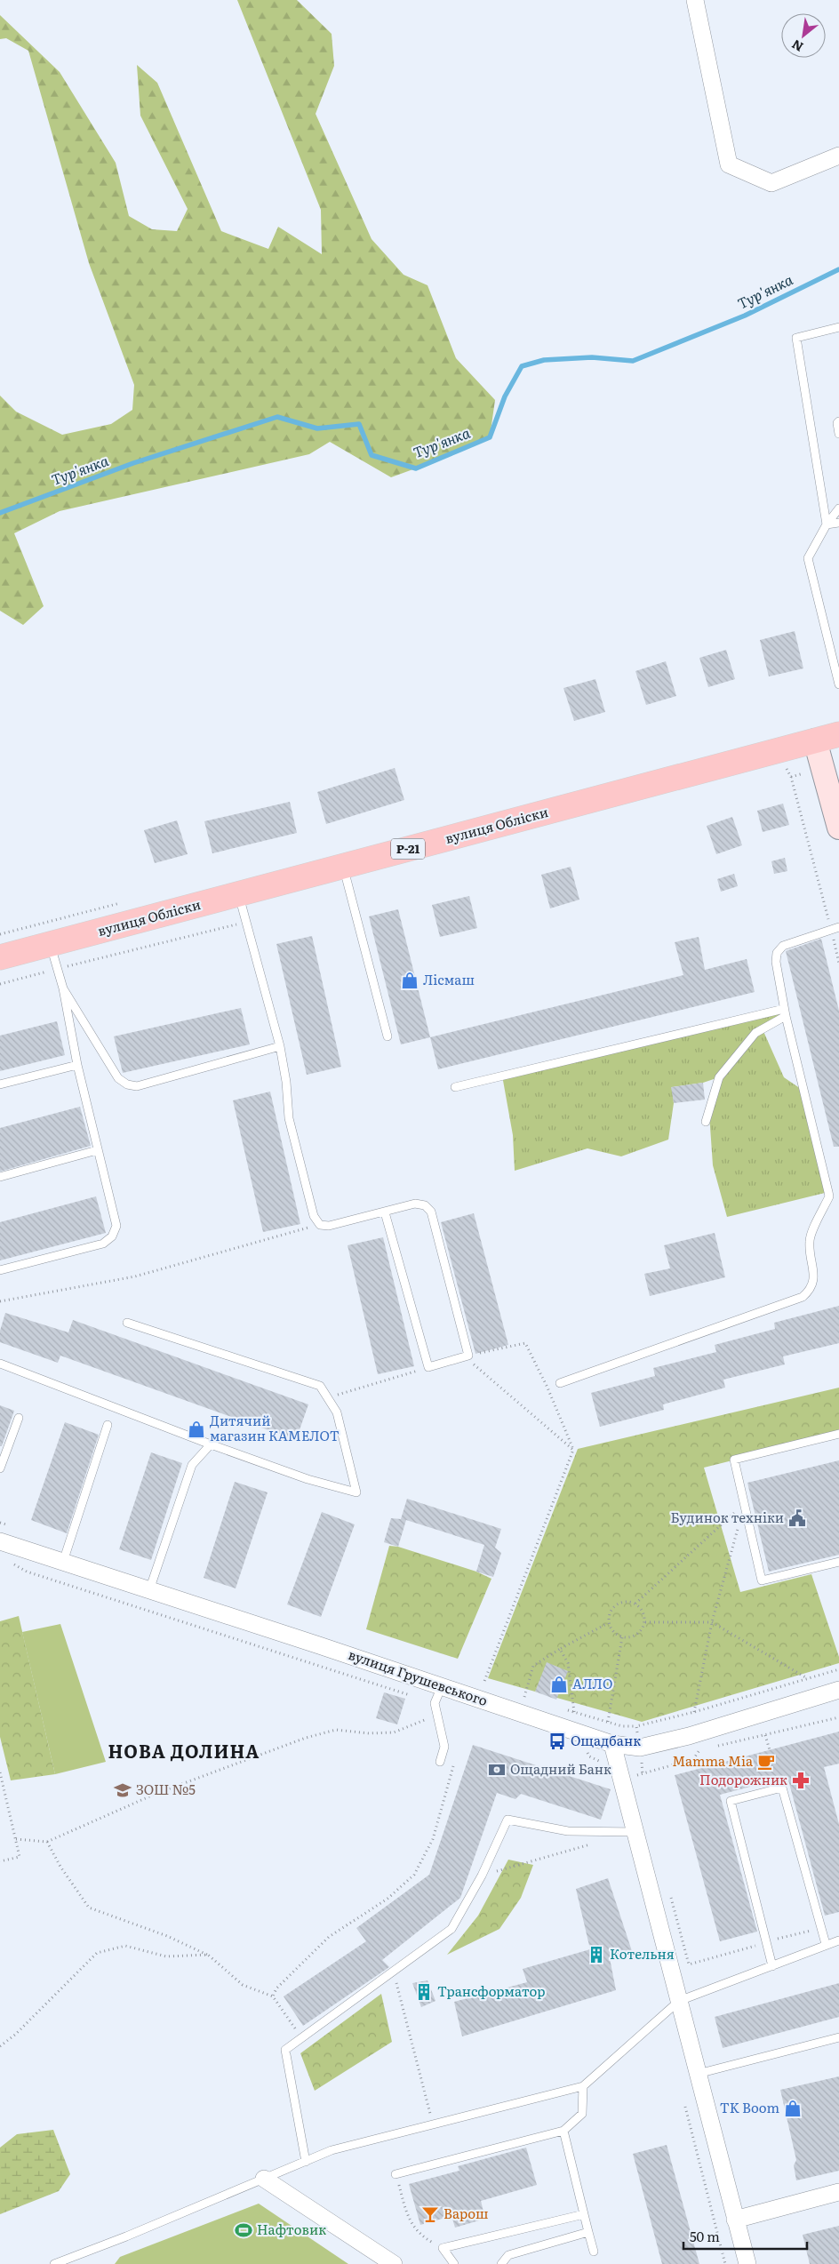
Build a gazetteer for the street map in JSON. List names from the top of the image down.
{
  "streets": {
    "main road": ["вулиця Обліски", "Р-21"],
    "street": ["вулиця Грушевського"]
  },
  "districts": ["НОВА ДОЛИНА"],
  "water": ["Тур'янка"],
  "places": {
    "shop": [
      "Лісмаш",
      "Дитячий магазин КАМЕЛОТ",
      "АЛЛО",
      "TK Boom"
    ],
    "public building": ["Будинок техніки"],
    "bus stop": ["Ощадбанк"],
    "cafe": ["Mamma Mia"],
    "bank": ["Ощадний Банк"],
    "pharmacy": ["Подорожник"],
    "school or university": ["ЗОШ №5"],
    "building": ["Котельня", "Трансформатор"],
    "bar": ["Варош"],
    "sports": ["Нафтовик"]
  },
  "scale_bar": "50 m",
  "north": "bottom left"
}
